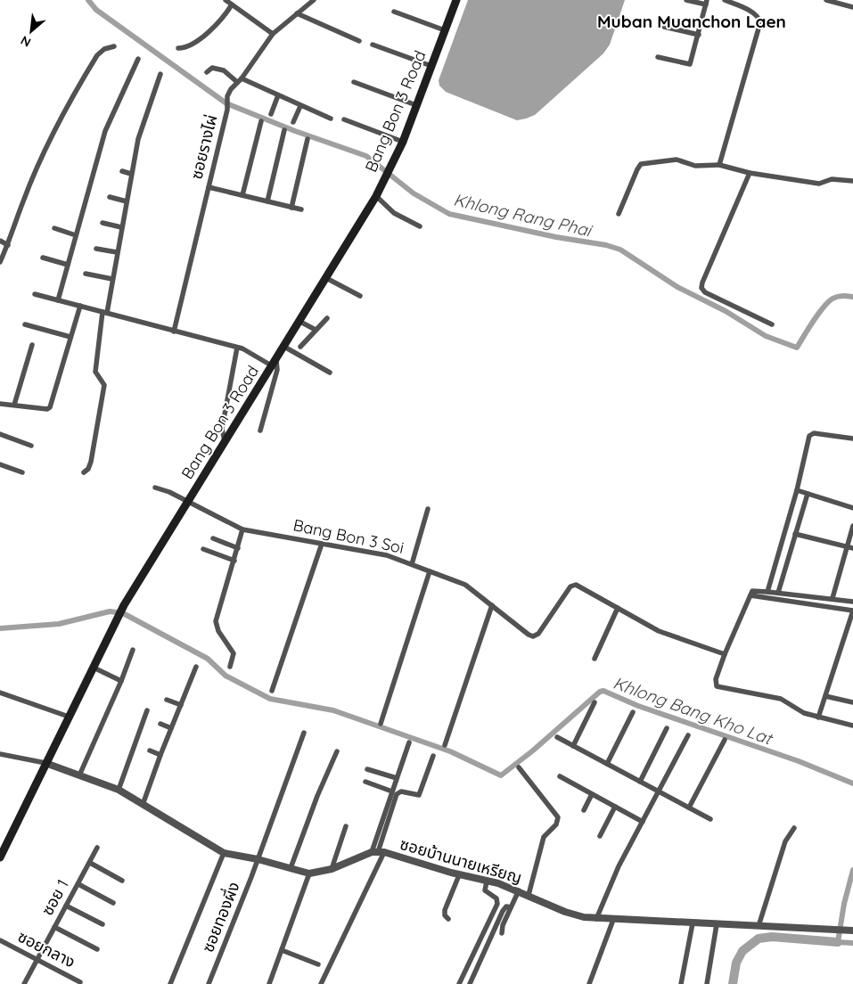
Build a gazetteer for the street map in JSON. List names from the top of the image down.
{
  "streets": {
    "main road": ["Bang Bon 3 Road"],
    "street": [
      "ซอยรางไผ่",
      "Bang Bon 3 Soi",
      "ซอยบ้านนายเหรียญ",
      "ซอย 1",
      "ซอยทองผึ่ง",
      "ซอยกลาง"
    ]
  },
  "crossings": [
    ["Bang Bon 3 Road", "Bang Bon 3 Soi"],
    ["ซอย 1", "ซอยกลาง"]
  ],
  "districts": ["Muban Muanchon Laen"],
  "water": ["Khlong Rang Phai", "Khlong Bang Kho Lat"],
  "north": "bottom left"
}
